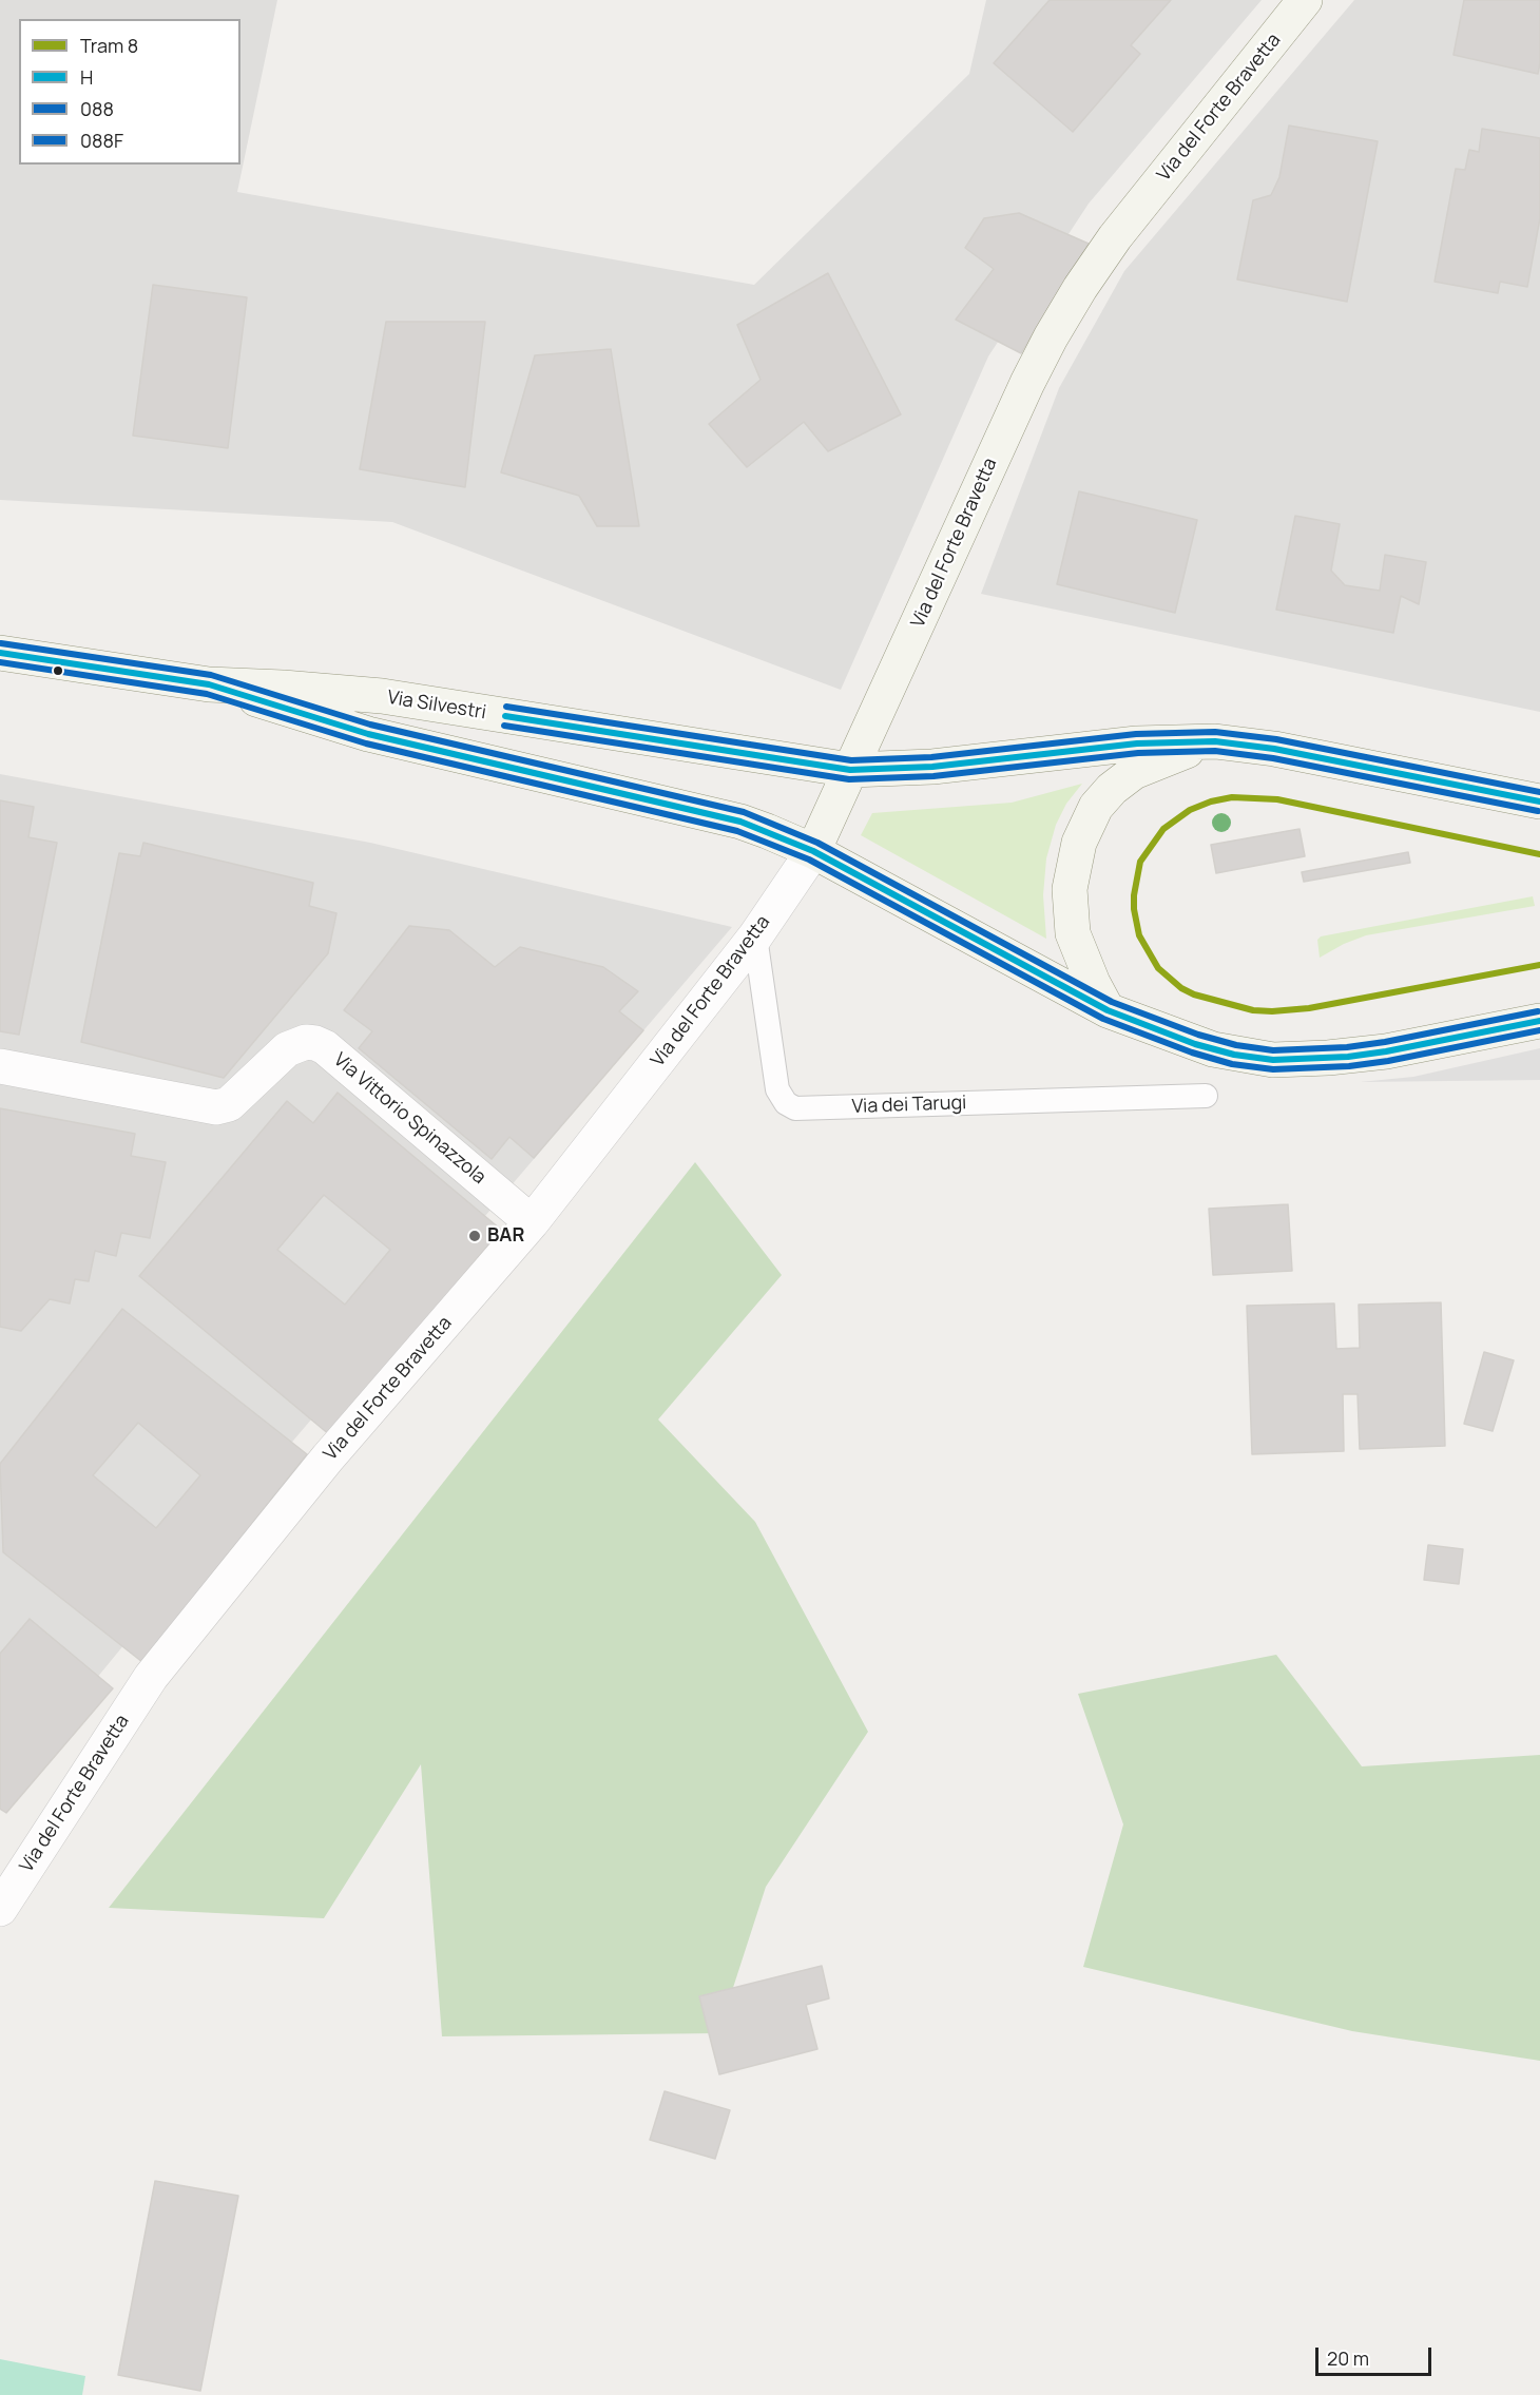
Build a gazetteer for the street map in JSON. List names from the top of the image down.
{
  "streets": {
    "main road": ["Via del Forte Bravetta", "Via Silvestri"],
    "street": ["Via Vittorio Spinazzola"],
    "lane": ["Via dei Tarugi"]
  },
  "crossings": [
    ["Via del Forte Bravetta", "Via Silvestri"],
    ["Via del Forte Bravetta", "Via dei Tarugi"],
    ["Via del Forte Bravetta", "Via Vittorio Spinazzola"]
  ],
  "places": ["BAR"],
  "lines": [
    "transit line 088F",
    "transit line H",
    "transit line 088",
    "tram line 8"
  ],
  "legend": [
    "Tram 8",
    "H",
    "088",
    "088F"
  ],
  "scale_bar": "20 m"
}
